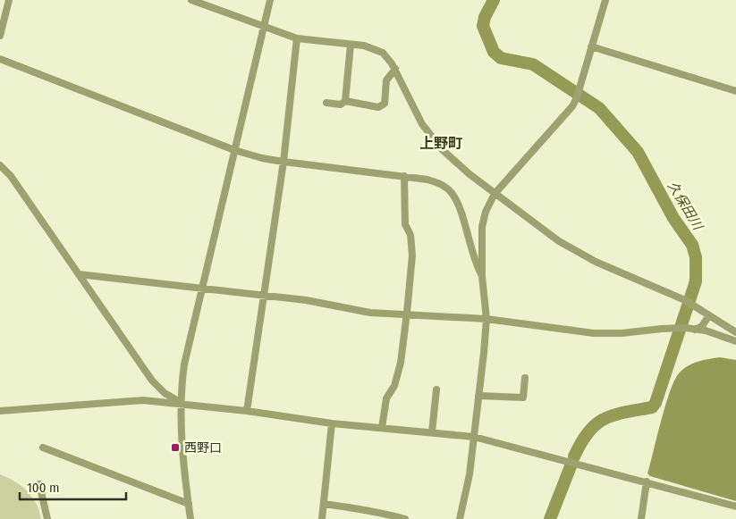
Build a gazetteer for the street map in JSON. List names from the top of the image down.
{
  "districts": ["上野町"],
  "water": ["久保田川"],
  "places": {
    "transit": ["西野口"]
  },
  "scale_bar": "100 m"
}
